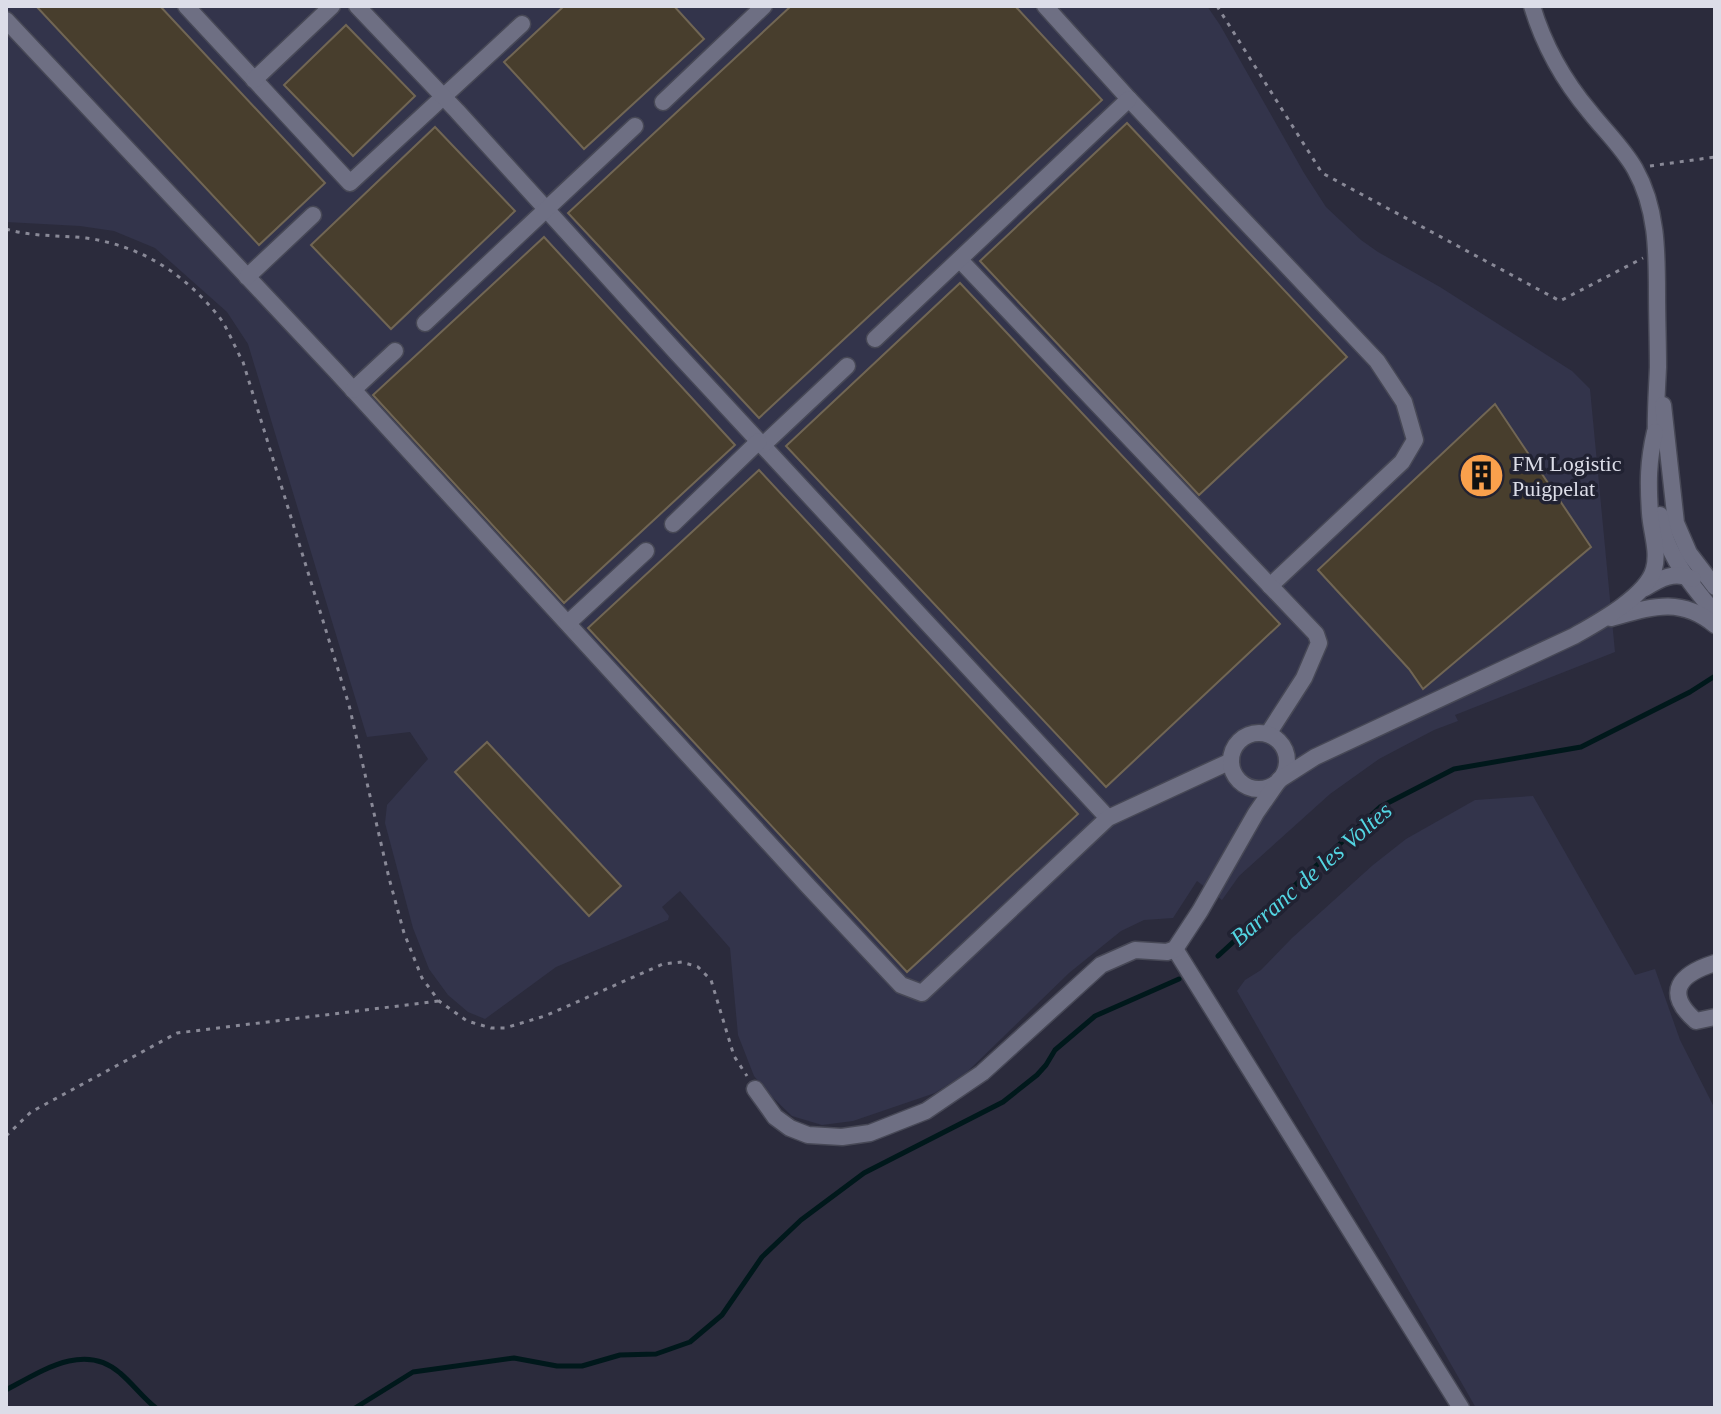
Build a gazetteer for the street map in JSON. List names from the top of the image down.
{
  "water": ["Barranc de les Voltes"],
  "places": {
    "building": ["FM Logistic Puigpelat"]
  }
}
